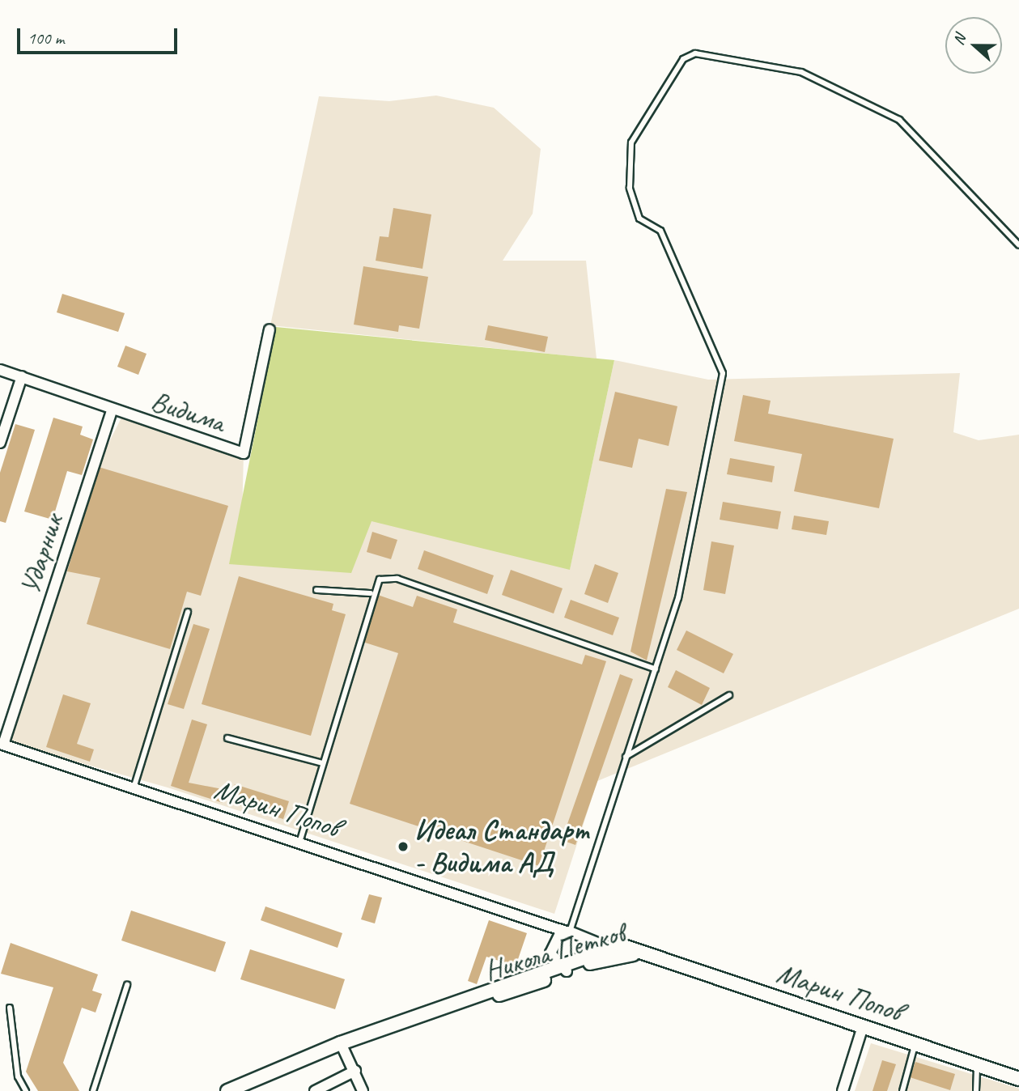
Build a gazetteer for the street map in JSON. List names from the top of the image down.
{
  "streets": {
    "main road": ["Марин Попов", "Никола Петков"],
    "street": ["Видима", "Ударник"]
  },
  "crossings": [
    ["Видима", "Ударник"],
    ["Ударник", "Марин Попов"],
    ["Марин Попов", "Никола Петков"]
  ],
  "places": ["Идеал Стандарт - Видима АД"],
  "scale_bar": "100 m",
  "north": "left"
}
